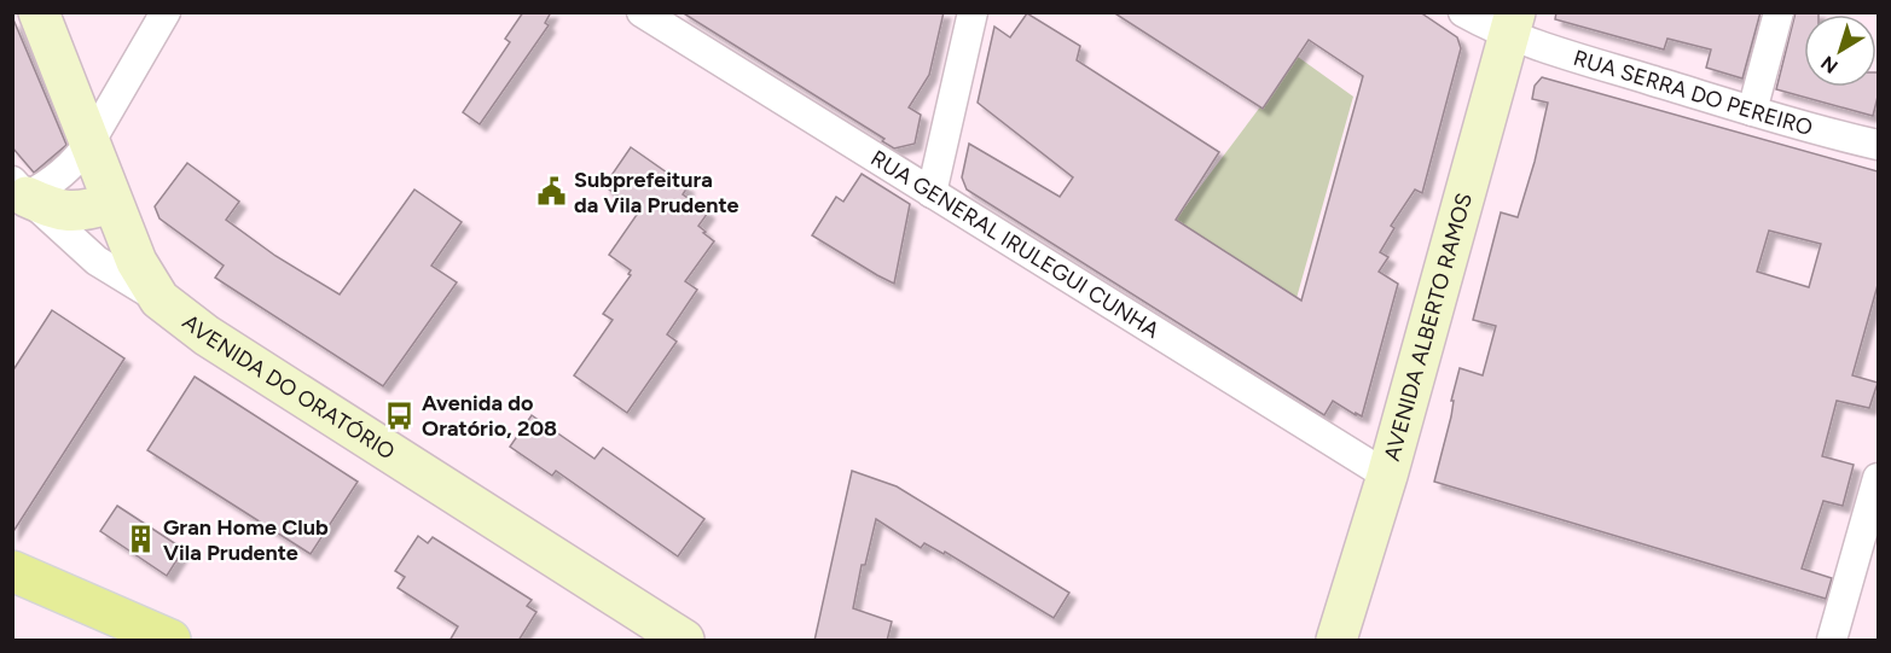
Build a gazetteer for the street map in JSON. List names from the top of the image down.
{
  "streets": {
    "main road": ["AVENIDA ALBERTO RAMOS", "AVENIDA DO ORATÓRIO"],
    "street": ["RUA SERRA DO PEREIRO", "RUA GENERAL IRULEGUI CUNHA"]
  },
  "crossings": [
    ["RUA SERRA DO PEREIRO", "AVENIDA ALBERTO RAMOS"],
    ["RUA GENERAL IRULEGUI CUNHA", "AVENIDA ALBERTO RAMOS"]
  ],
  "places": {
    "public building": ["Subprefeitura da Vila Prudente"],
    "bus stop": ["Avenida do Oratório, 208"],
    "building": ["Gran Home Club Vila Prudente"]
  },
  "north": "bottom left"
}
